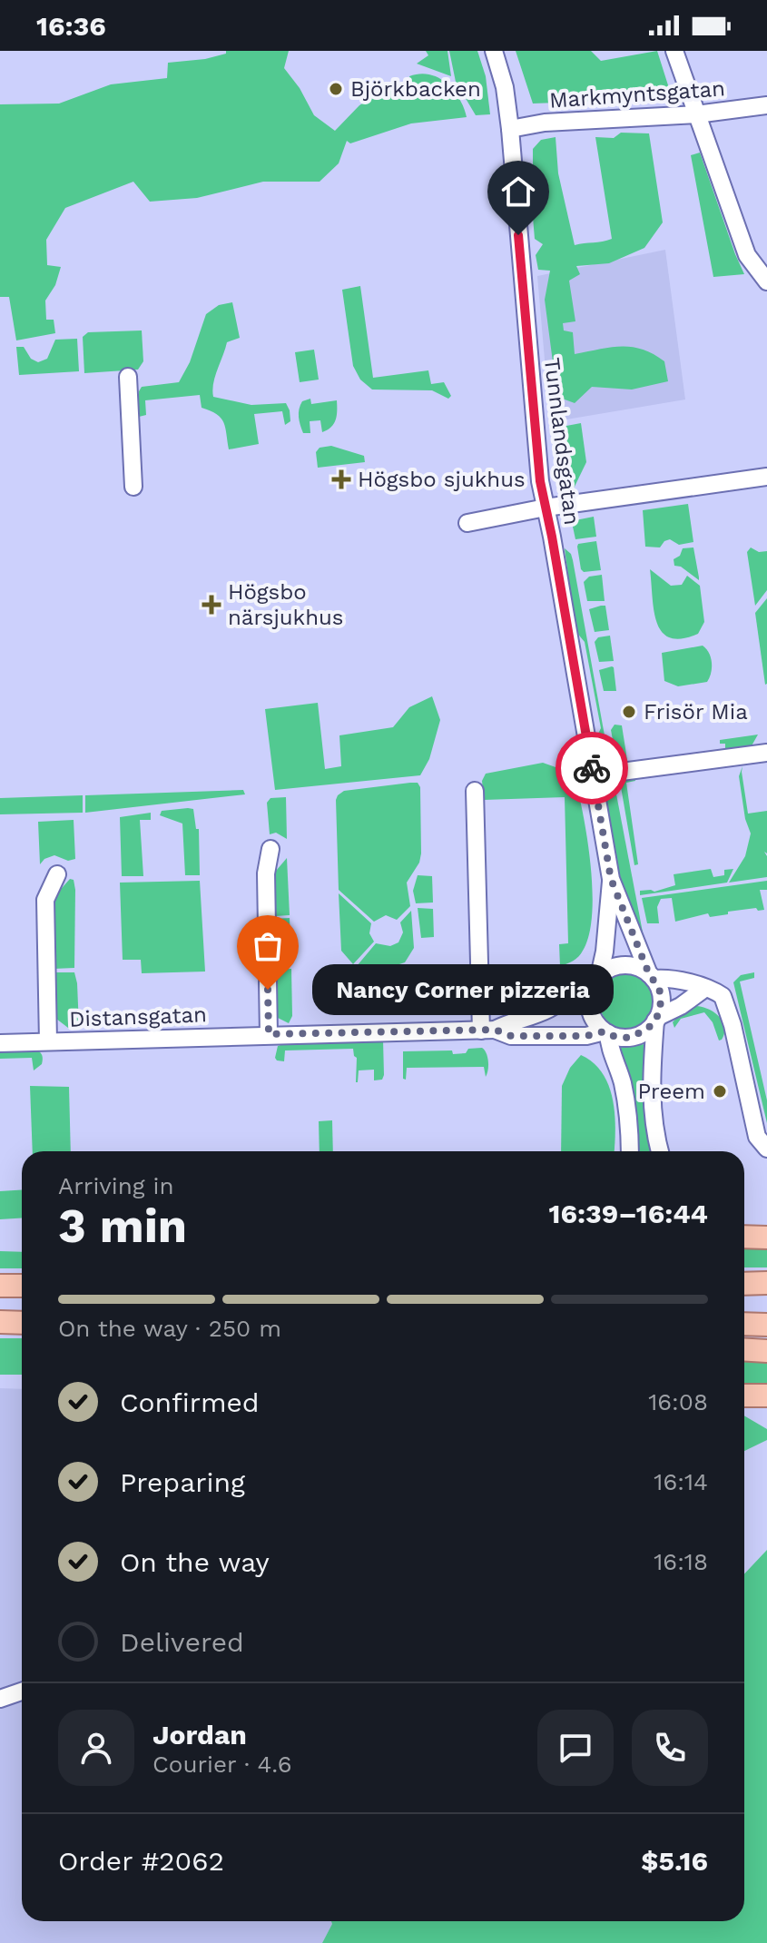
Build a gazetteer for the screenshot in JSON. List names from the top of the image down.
{
  "streets": {
    "street": ["Markmyntsgatan", "Tunnlandsgatan", "Distansgatan"]
  },
  "crossings": [
    ["Markmyntsgatan", "Tunnlandsgatan"],
    ["Tunnlandsgatan", "Distansgatan"]
  ],
  "places": {
    "other": [
      "Björkbacken",
      "Frisör Mia",
      "Nancy Corner pizzeria",
      "Preem"
    ],
    "health": ["Högsbo sjukhus", "Högsbo närsjukhus"]
  },
  "page": {
    "status": "16:36",
    "bubble": "Nancy Corner pizzeria",
    "heading": ["3 min", "Arriving in", "16:39–16:44"],
    "panel": [
      "Jordan",
      "Courier · 4.6",
      "Order #2062",
      "$5.16"
    ],
    "bar": "On the way · 250 m",
    "list": [
      ["Confirmed", "16:08"],
      ["Preparing", "16:14"],
      ["On the way", "16:18"],
      "Delivered"
    ]
  }
}
